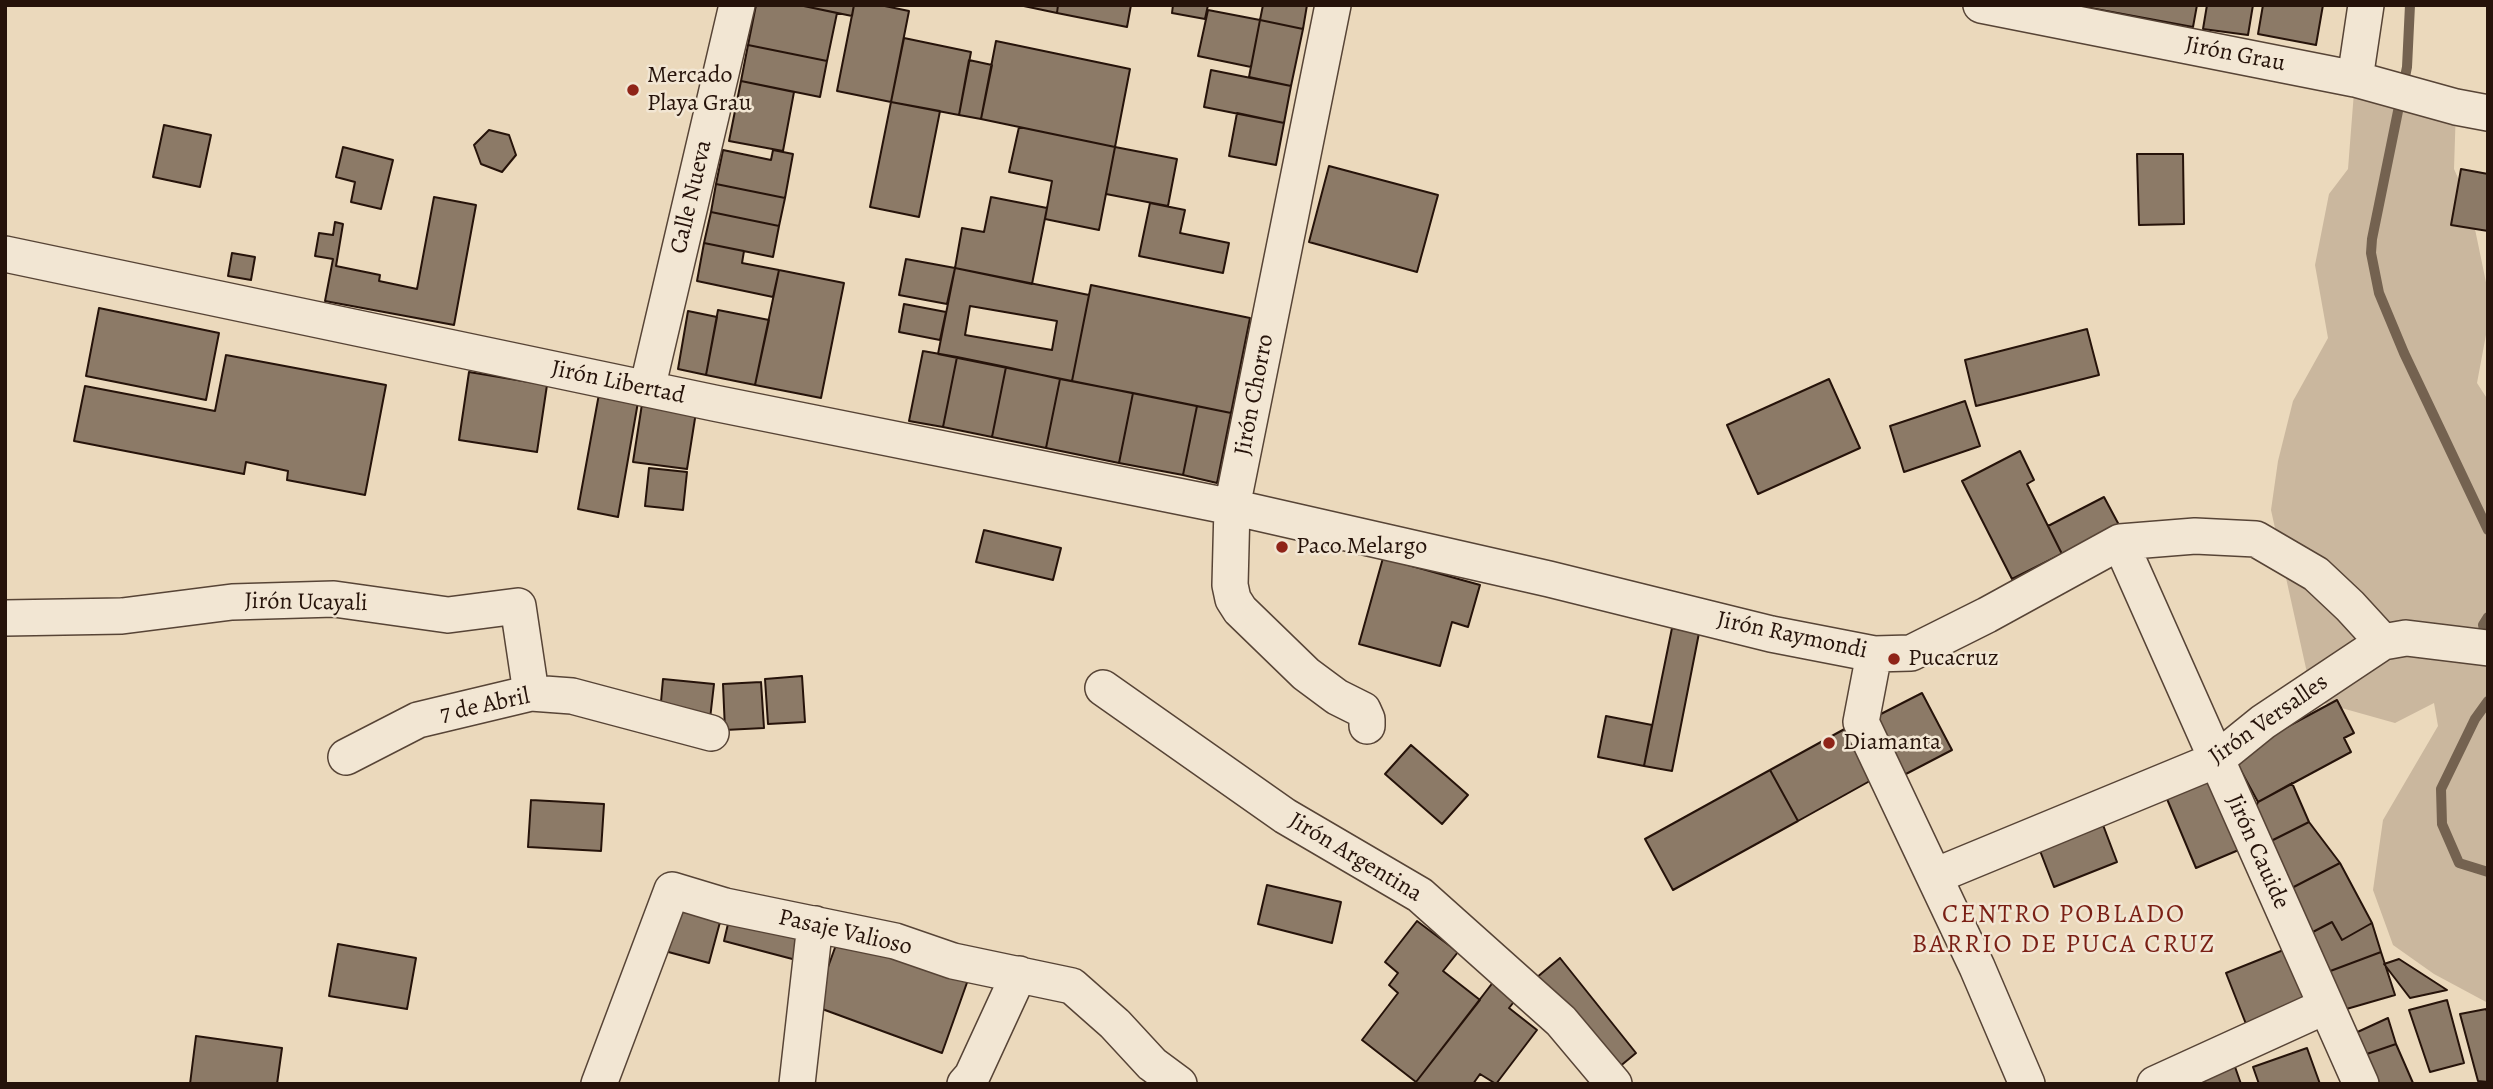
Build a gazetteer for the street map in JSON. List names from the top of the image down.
{
  "streets": {
    "street": [
      "Jirón Grau",
      "Calle Nueva",
      "Jirón Libertad",
      "Jirón Chorro",
      "Jirón Ucayali",
      "Jirón Raymondi",
      "7 de Abril",
      "Jirón Versalles",
      "Jirón Cauide",
      "Jirón Argentina",
      "Pasaje Valioso"
    ]
  },
  "crossings": [
    ["Calle Nueva", "Jirón Libertad"],
    ["Jirón Libertad", "Jirón Chorro"],
    ["Jirón Libertad", "Jirón Raymondi"],
    ["Jirón Chorro", "Jirón Raymondi"],
    ["Jirón Ucayali", "7 de Abril"],
    ["Jirón Raymondi", "Jirón Versalles"],
    ["Jirón Raymondi", "Jirón Cauide"],
    ["Jirón Versalles", "Jirón Cauide"]
  ],
  "districts": ["CENTRO POBLADO BARRIO DE PUCA CRUZ"],
  "places": [
    "Mercado Playa Grau",
    "Paco Melargo",
    "Pucacruz",
    "Diamanta"
  ]
}
